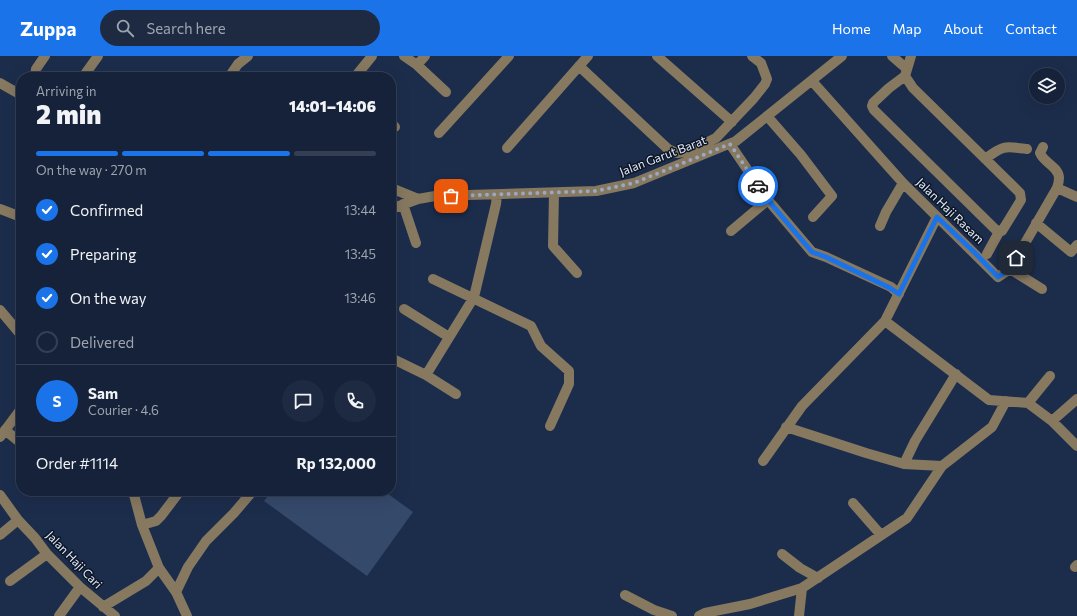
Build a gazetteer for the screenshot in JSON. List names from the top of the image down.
{
  "streets": {
    "street": ["Jalan Garut Barat", "Jalan Haji Rasam", "Jalan Haji Cari"]
  },
  "crossings": [
    ["Jalan Garut Barat", "Jalan Haji Rasam"]
  ],
  "page": {
    "header": "Zuppa",
    "search": "Search here",
    "nav": [
      "Home",
      "Map",
      "About",
      "Contact"
    ],
    "heading": ["2 min", "Arriving in", "14:01–14:06"],
    "panel": [
      "Sam",
      "Courier · 4.6",
      "Order #1114",
      "Rp 132,000"
    ],
    "bar": "On the way · 270 m",
    "list": [
      ["Confirmed", "13:44"],
      ["Preparing", "13:45"],
      ["On the way", "13:46"],
      "Delivered"
    ],
    "round": "S"
  }
}
